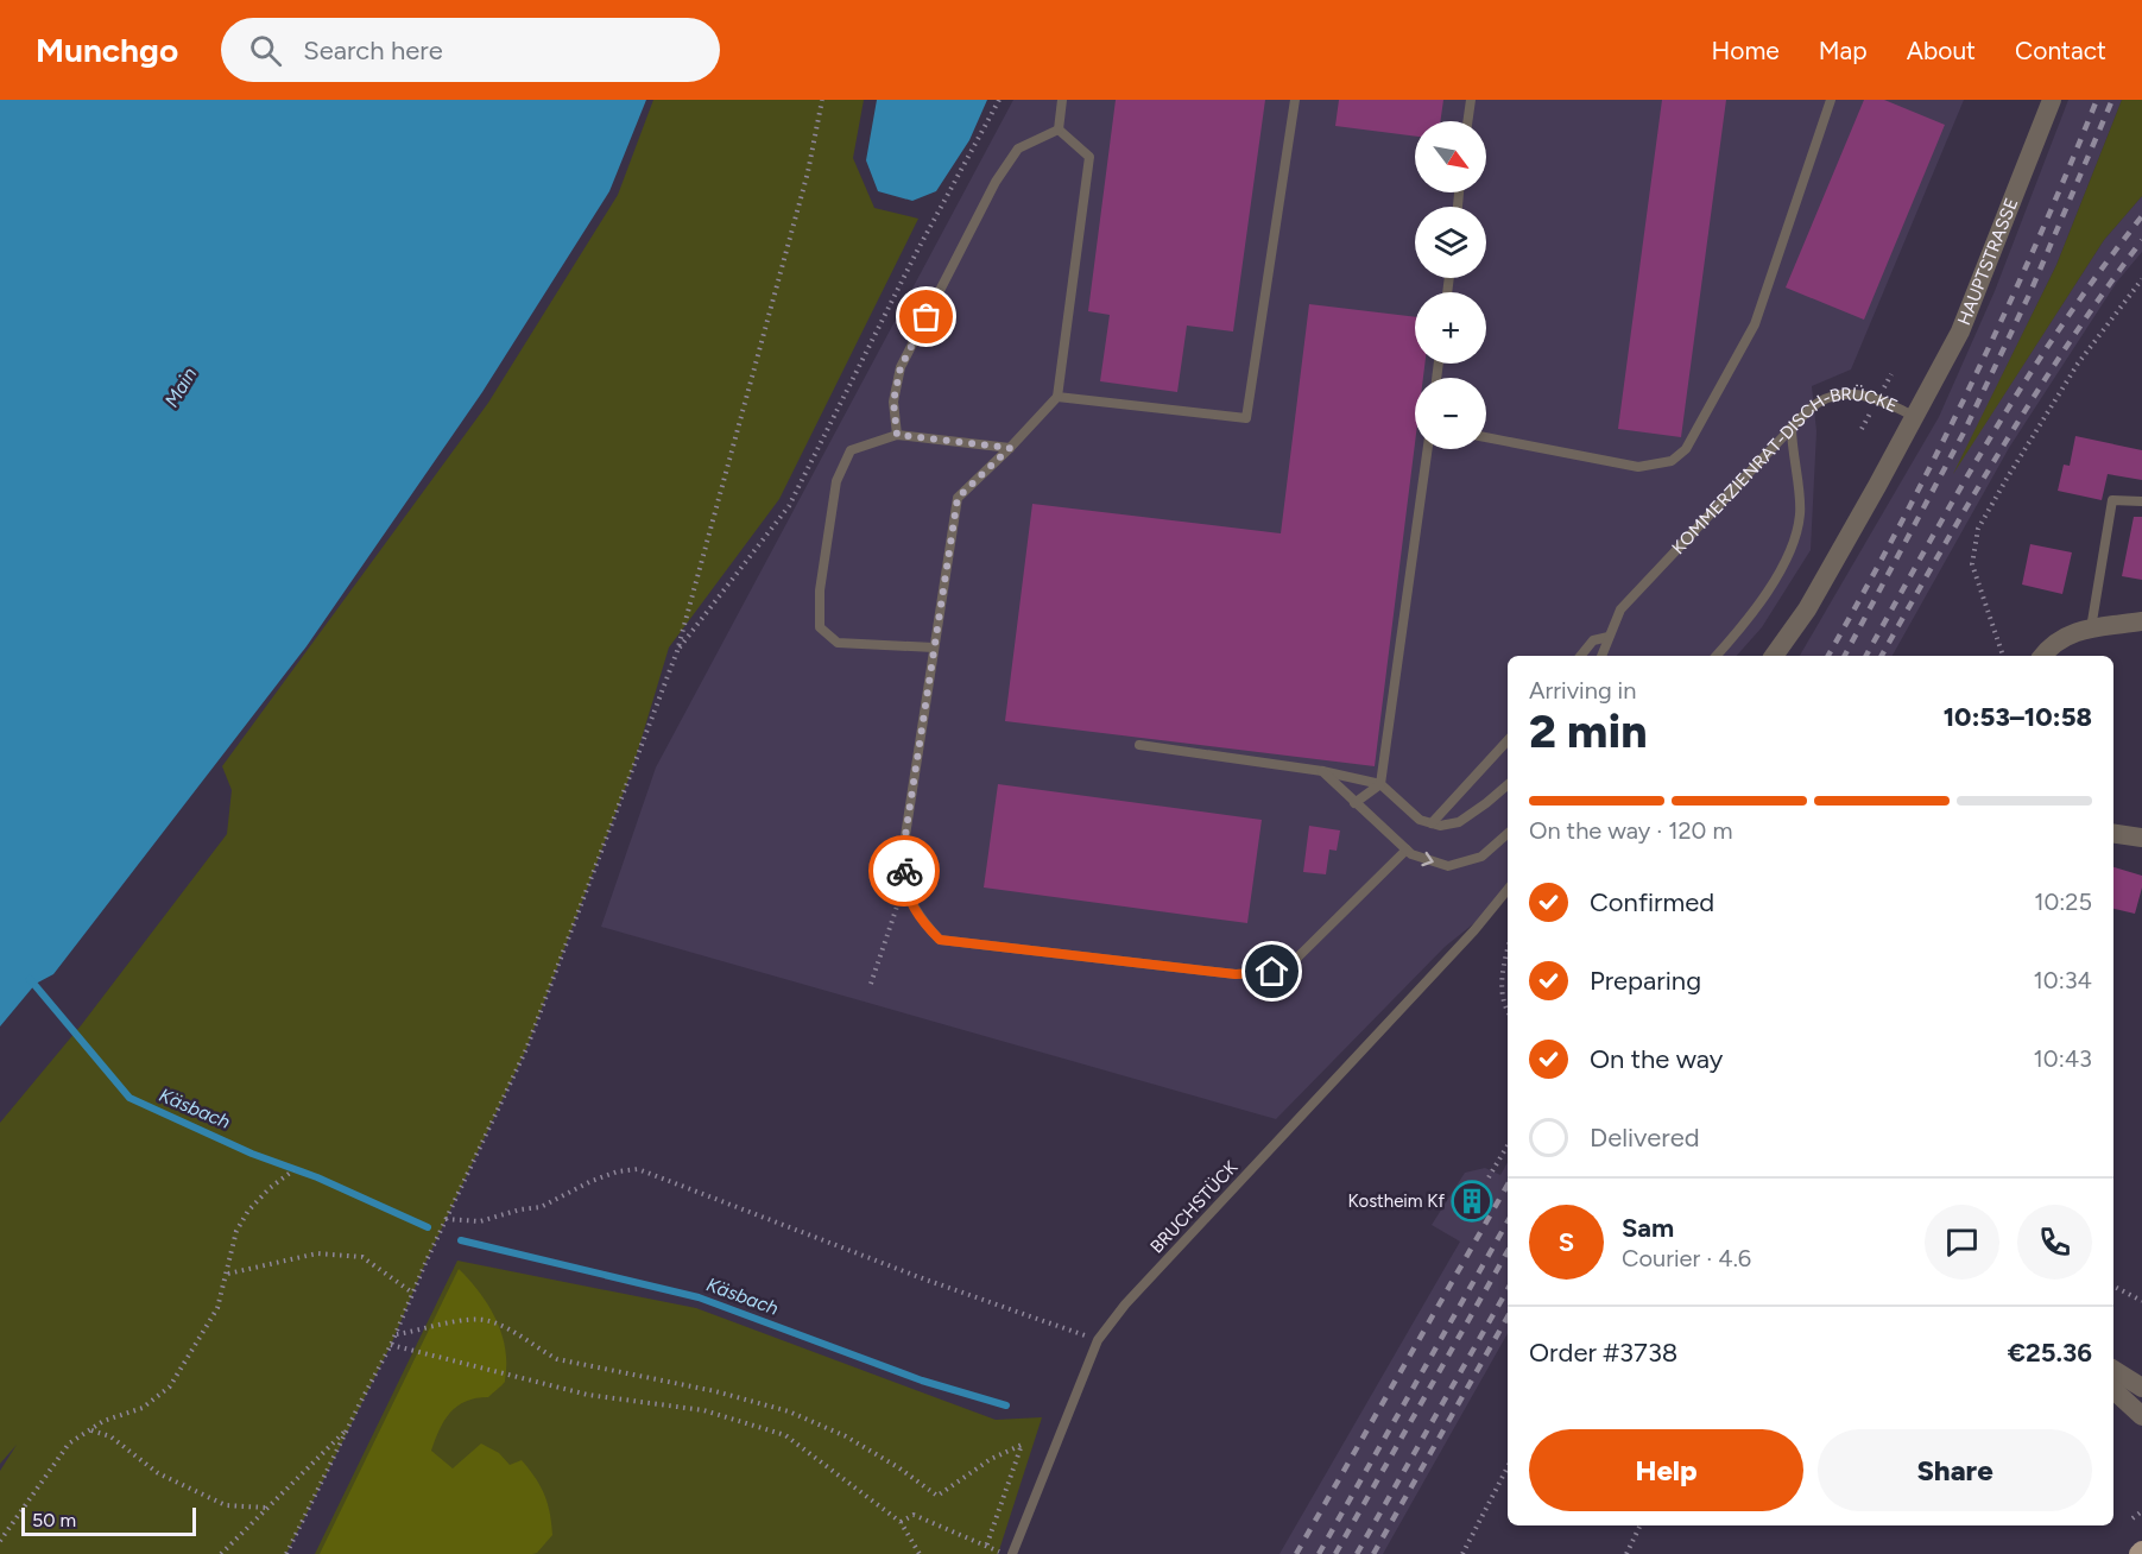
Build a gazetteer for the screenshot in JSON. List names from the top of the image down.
{
  "streets": {
    "street": ["HAUPTSTRASSE", "KOMMERZIENRAT-DISCH-BRÜCKE"],
    "lane": ["BRUCHSTÜCK"]
  },
  "crossings": [
    ["HAUPTSTRASSE", "KOMMERZIENRAT-DISCH-BRÜCKE"]
  ],
  "water": ["Main", "Käsbach"],
  "places": {
    "building": ["Kostheim Kf"]
  },
  "scale_bar": "50 m",
  "north": "bottom right",
  "page": {
    "header": "Munchgo",
    "search": "Search here",
    "nav": [
      "Home",
      "Map",
      "About",
      "Contact"
    ],
    "map_buttons": ["+", "−"],
    "heading": ["2 min", "Arriving in", "10:53–10:58"],
    "panel": [
      "Sam",
      "Courier · 4.6",
      "Order #3738",
      "€25.36"
    ],
    "bar": "On the way · 120 m",
    "list": [
      ["Confirmed", "10:25"],
      ["Preparing", "10:34"],
      ["On the way", "10:43"],
      "Delivered"
    ],
    "round": "S",
    "buttons": ["Help", "Share"],
    "scale": "50 m"
  }
}
